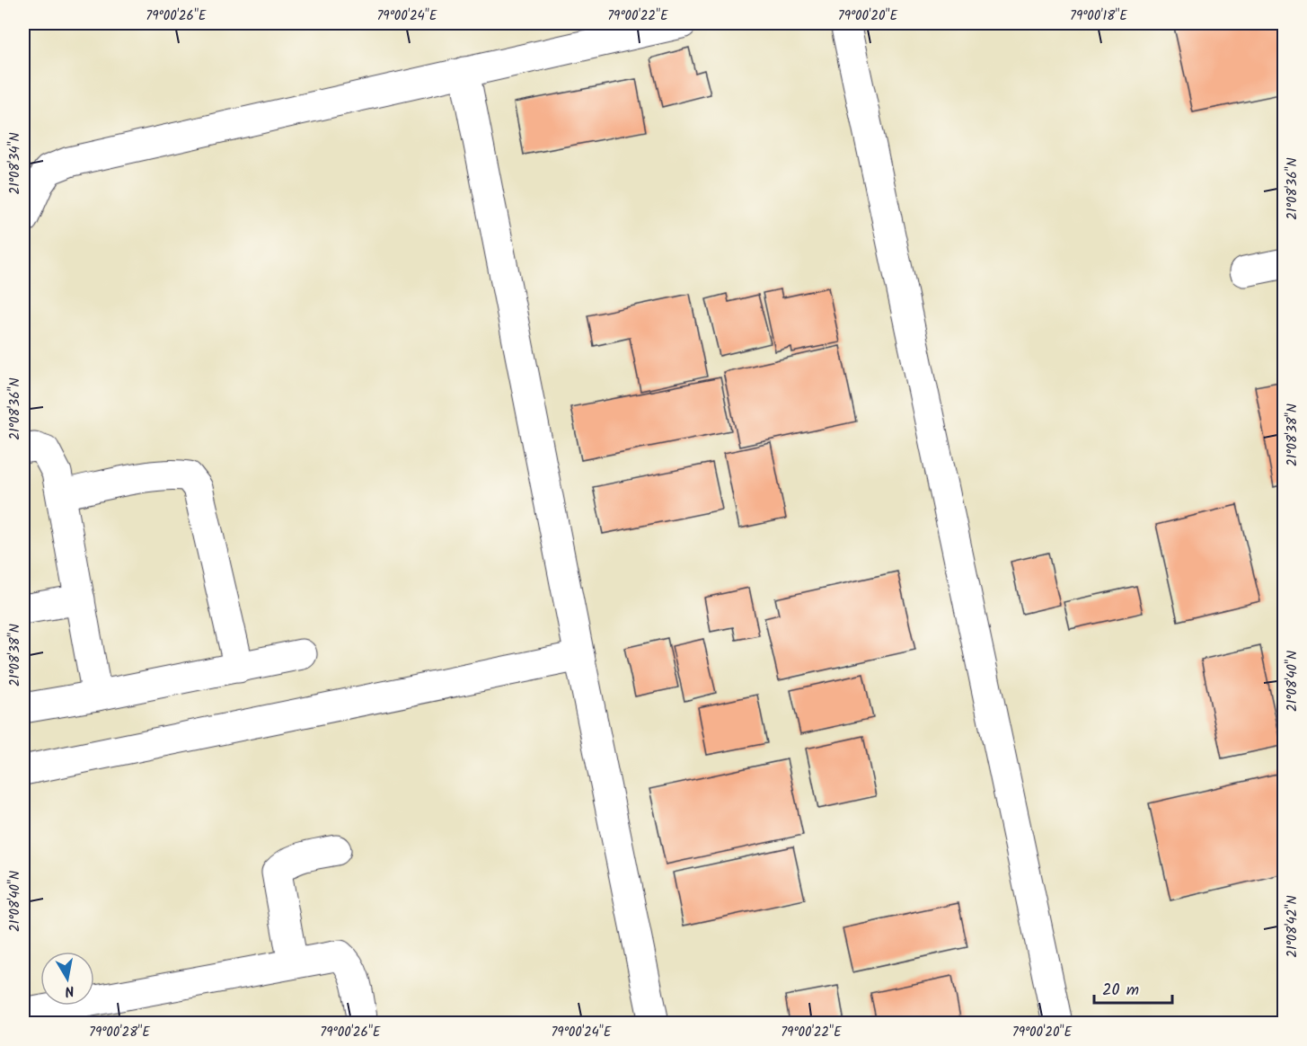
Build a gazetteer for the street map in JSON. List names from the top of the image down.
{
  "scale_bar": "20 m",
  "north": "bottom",
  "coordinates": [
    "79°00'26\"E",
    "79°00'24\"E",
    "79°00'22\"E",
    "79°00'20\"E",
    "79°00'18\"E",
    "21°08'34\"N",
    "21°08'36\"N",
    "21°08'38\"N",
    "21°08'40\"N",
    "21°08'42\"N",
    "79°00'28\"E"
  ]
}
